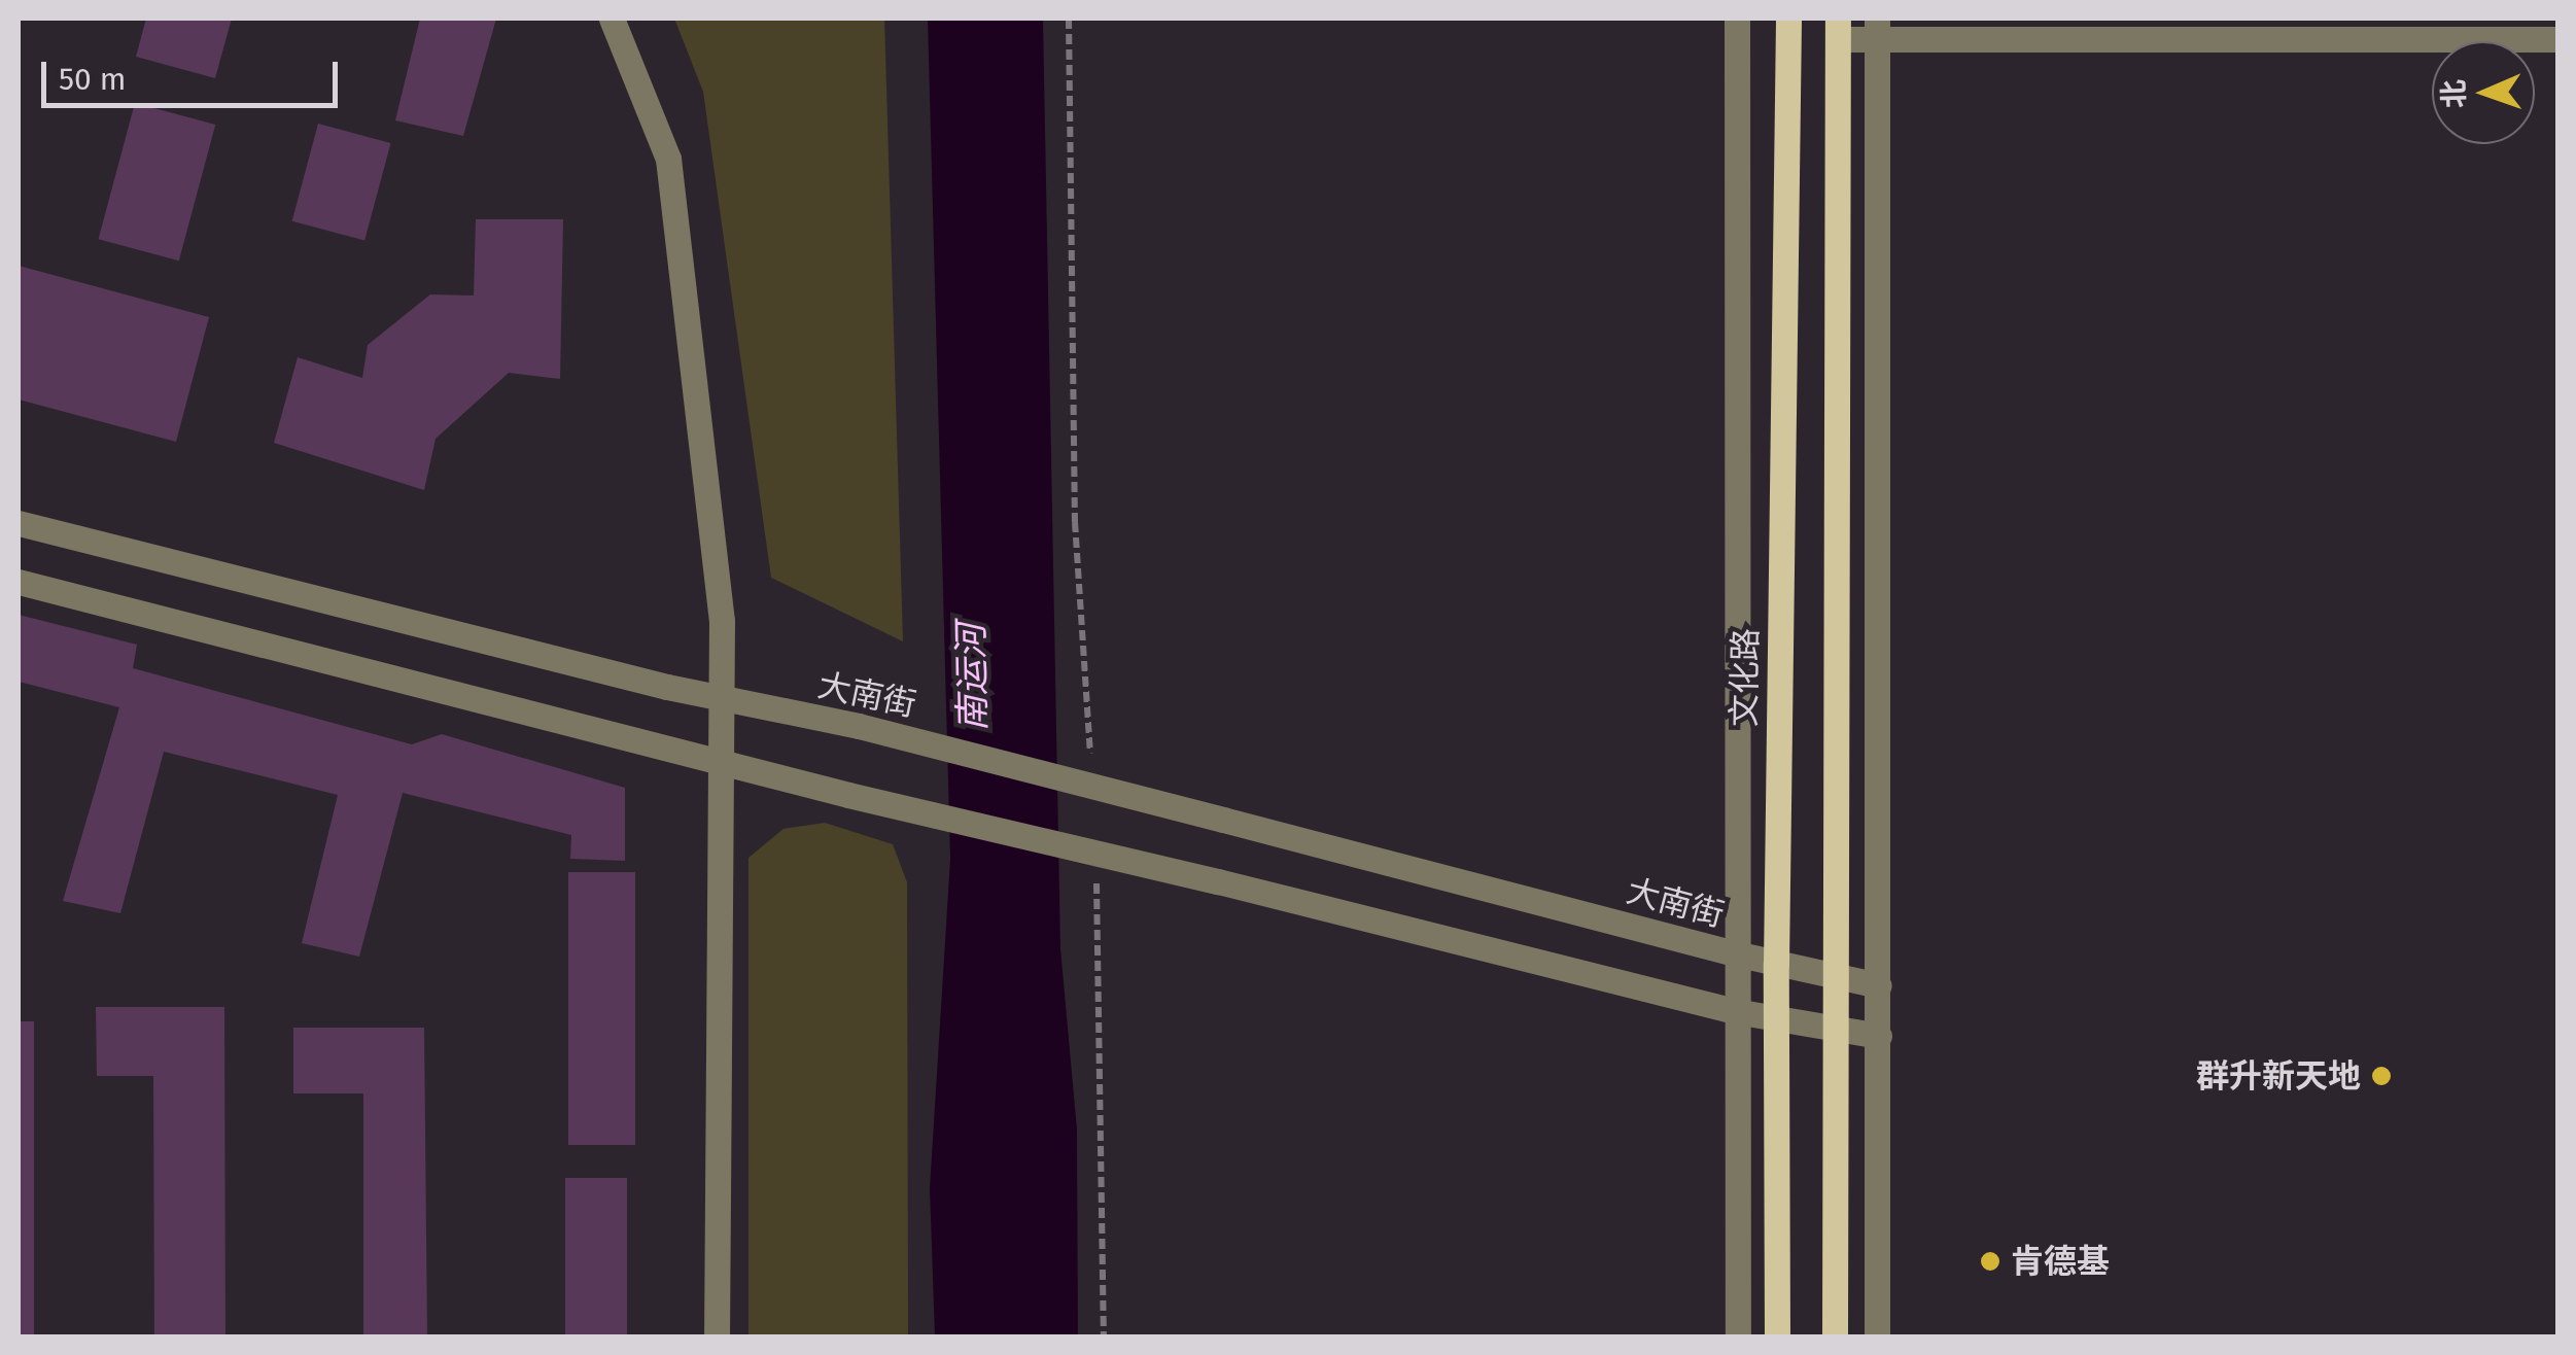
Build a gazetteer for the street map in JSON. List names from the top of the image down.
{
  "streets": {
    "main road": ["文化路"],
    "street": ["大南街"]
  },
  "crossings": [
    ["文化路", "大南街"]
  ],
  "water": ["南运河"],
  "places": ["群升新天地", "肯德基"],
  "scale_bar": "50 m",
  "north": "left"
}
